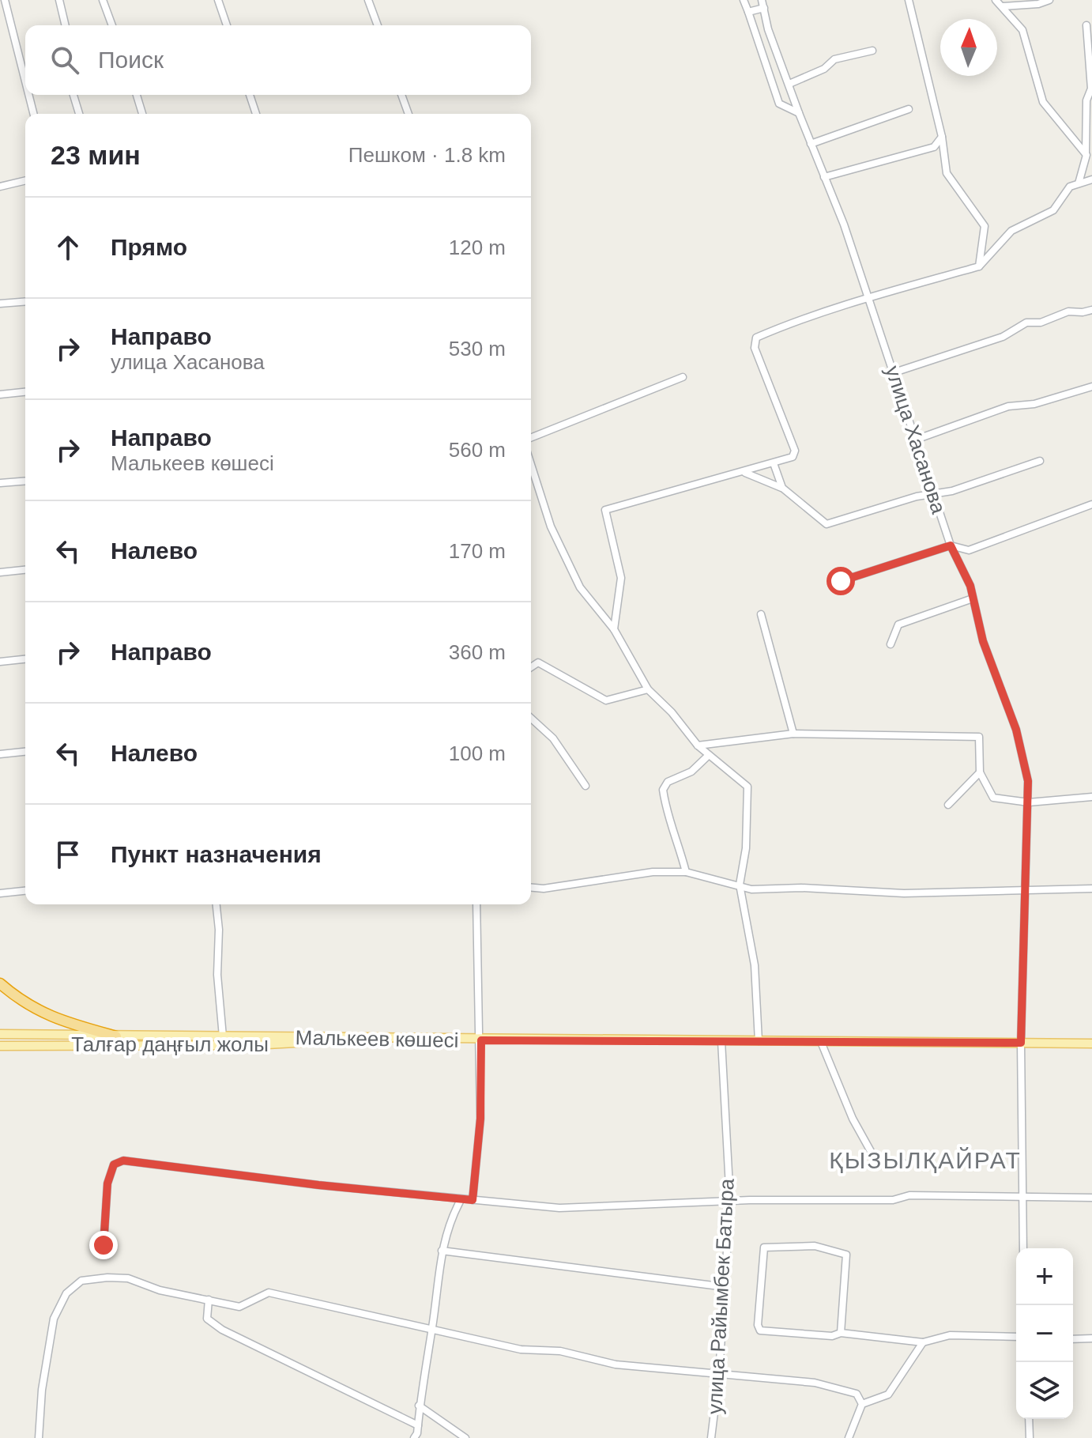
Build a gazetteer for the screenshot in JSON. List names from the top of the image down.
{
  "streets": {
    "main road": ["Малькеев көшесі", "Талғар даңғыл жолы"],
    "street": ["улица Хасанова", "улица Райымбек Батыра"]
  },
  "crossings": [
    ["улица Хасанова", "Малькеев көшесі"],
    ["Малькеев көшесі", "Талғар даңғыл жолы"],
    ["Малькеев көшесі", "улица Райымбек Батыра"]
  ],
  "districts": ["ҚЫЗЫЛҚАЙРАТ"],
  "north": "top",
  "page": {
    "search": "Поиск",
    "heading": ["23 мин", "Пешком · 1.8 km"],
    "list": [
      ["Прямо", "120 m"],
      ["Направо", "улица Хасанова", "530 m"],
      ["Направо", "Малькеев көшесі", "560 m"],
      ["Налево", "170 m"],
      ["Направо", "360 m"],
      ["Налево", "100 m"],
      "Пункт назначения"
    ],
    "map_buttons": ["+", "−"]
  }
}
